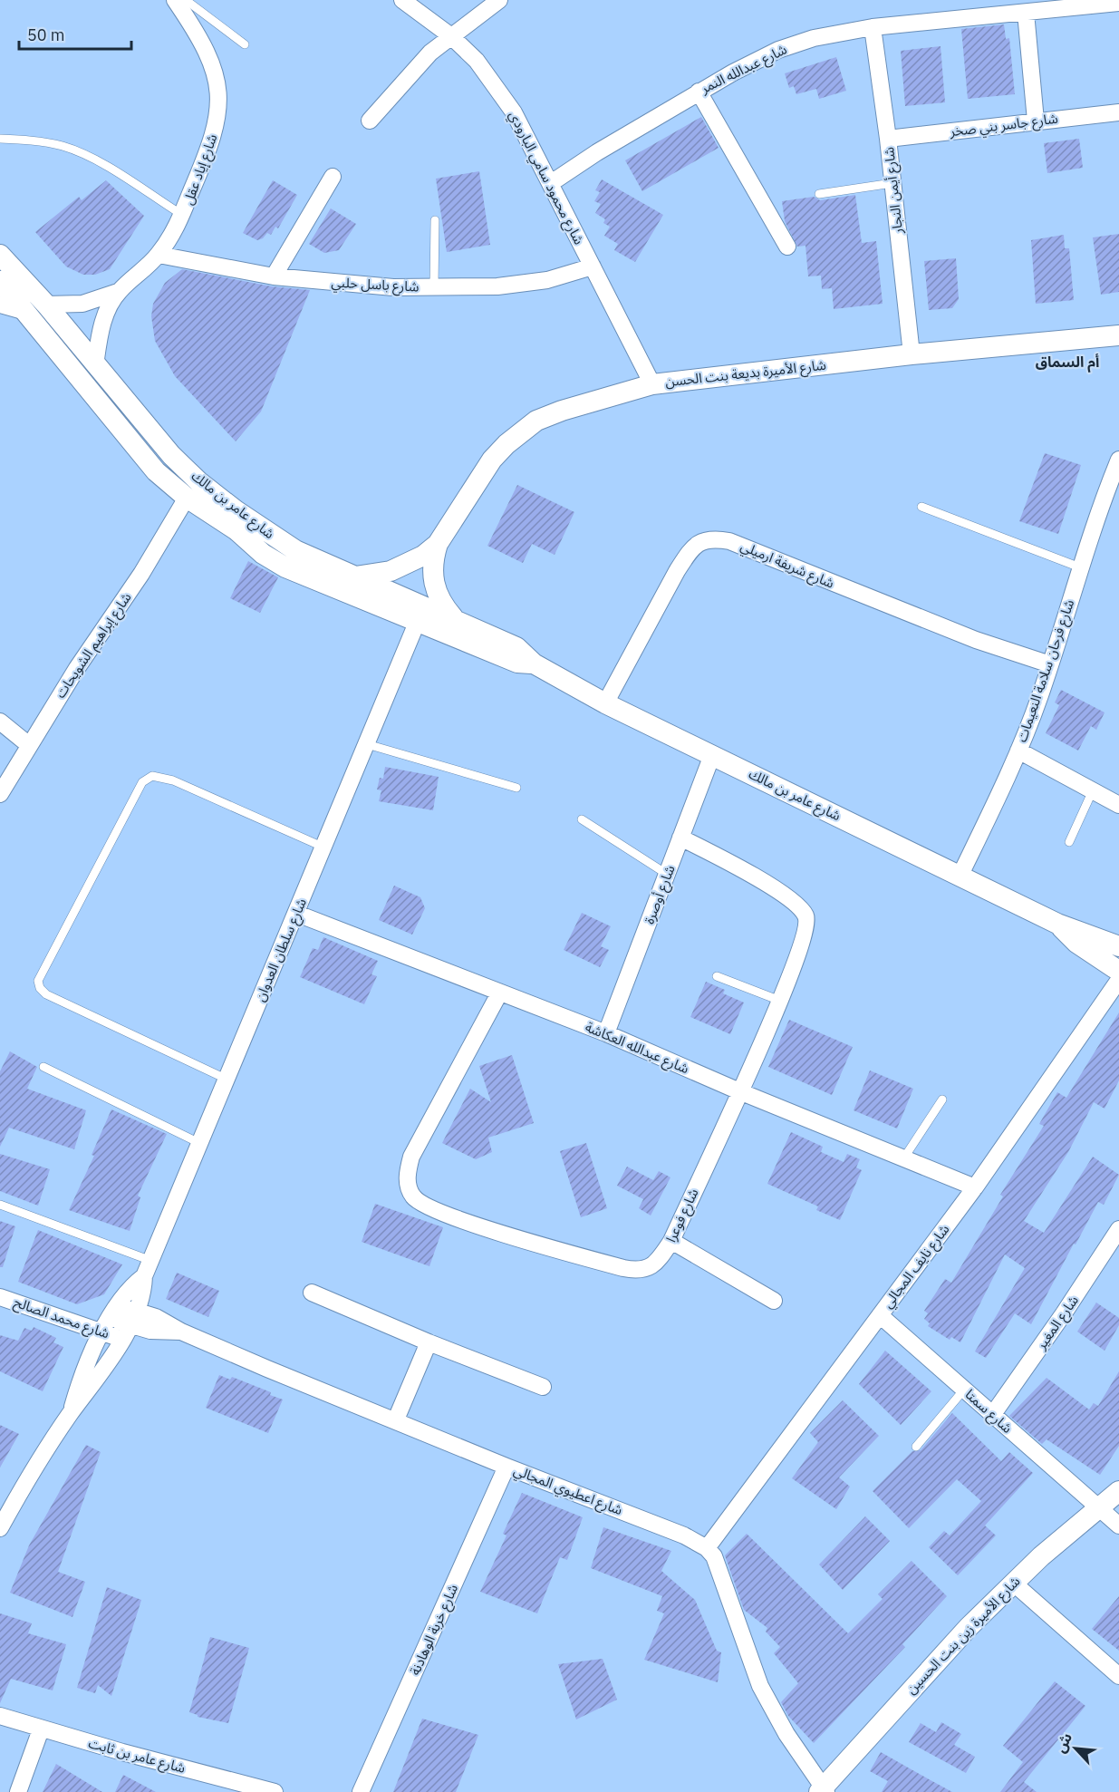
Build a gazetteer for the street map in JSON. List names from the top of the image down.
{
  "streets": {
    "street": [
      "شارع عبدالله النمر",
      "شارع جاسر بني صخر",
      "شارع إياد عقل",
      "شارع محمود سامي البارودي",
      "شارع أيمن النجار",
      "شارع باسل حلبي",
      "شارع الأميرة بديعة بنت الحسن",
      "شارع عامر بن مالك",
      "شارع شريفة ارميلي",
      "شارع إبراهيم الشويحات",
      "شارع فرحان سلامة النعيمات",
      "شارع أوصرة",
      "شارع سلطان العدوان",
      "شارع عبدالله العكاشة",
      "شارع فوعرا",
      "شارع نايف المجالي",
      "شارع محمد الصالح",
      "شارع المغير",
      "شارع سمتا",
      "شارع اعطيوي المجالي",
      "شارع خربة الوهادنة",
      "شارع الأميرة زين بنت الحسين",
      "شارع عامر بن ثابت"
    ]
  },
  "crossings": [
    ["شارع عبدالله النمر", "شارع محمود سامي البارودي"],
    ["شارع عبدالله النمر", "شارع أيمن النجار"],
    ["شارع جاسر بني صخر", "شارع أيمن النجار"],
    ["شارع إياد عقل", "شارع باسل حلبي"],
    ["شارع إياد عقل", "شارع عامر بن مالك"],
    ["شارع محمود سامي البارودي", "شارع باسل حلبي"],
    ["شارع محمود سامي البارودي", "شارع الأميرة بديعة بنت الحسن"],
    ["شارع أيمن النجار", "شارع الأميرة بديعة بنت الحسن"],
    ["شارع الأميرة بديعة بنت الحسن", "شارع عامر بن مالك"],
    ["شارع عامر بن مالك", "شارع شريفة ارميلي"],
    ["شارع عامر بن مالك", "شارع إبراهيم الشويحات"],
    ["شارع عامر بن مالك", "شارع فرحان سلامة النعيمات"],
    ["شارع عامر بن مالك", "شارع أوصرة"],
    ["شارع عامر بن مالك", "شارع سلطان العدوان"],
    ["شارع عامر بن مالك", "شارع نايف المجالي"],
    ["شارع شريفة ارميلي", "شارع فرحان سلامة النعيمات"],
    ["شارع أوصرة", "شارع عبدالله العكاشة"],
    ["شارع أوصرة", "شارع فوعرا"],
    ["شارع سلطان العدوان", "شارع عبدالله العكاشة"],
    ["شارع سلطان العدوان", "شارع محمد الصالح"],
    ["شارع سلطان العدوان", "شارع اعطيوي المجالي"],
    ["شارع عبدالله العكاشة", "شارع فوعرا"],
    ["شارع عبدالله العكاشة", "شارع نايف المجالي"],
    ["شارع نايف المجالي", "شارع سمتا"],
    ["شارع نايف المجالي", "شارع اعطيوي المجالي"],
    ["شارع محمد الصالح", "شارع اعطيوي المجالي"],
    ["شارع المغير", "شارع سمتا"],
    ["شارع سمتا", "شارع الأميرة زين بنت الحسين"],
    ["شارع اعطيوي المجالي", "شارع خربة الوهادنة"]
  ],
  "districts": ["أم السماق"],
  "scale_bar": "50 m",
  "north": "top left"
}
